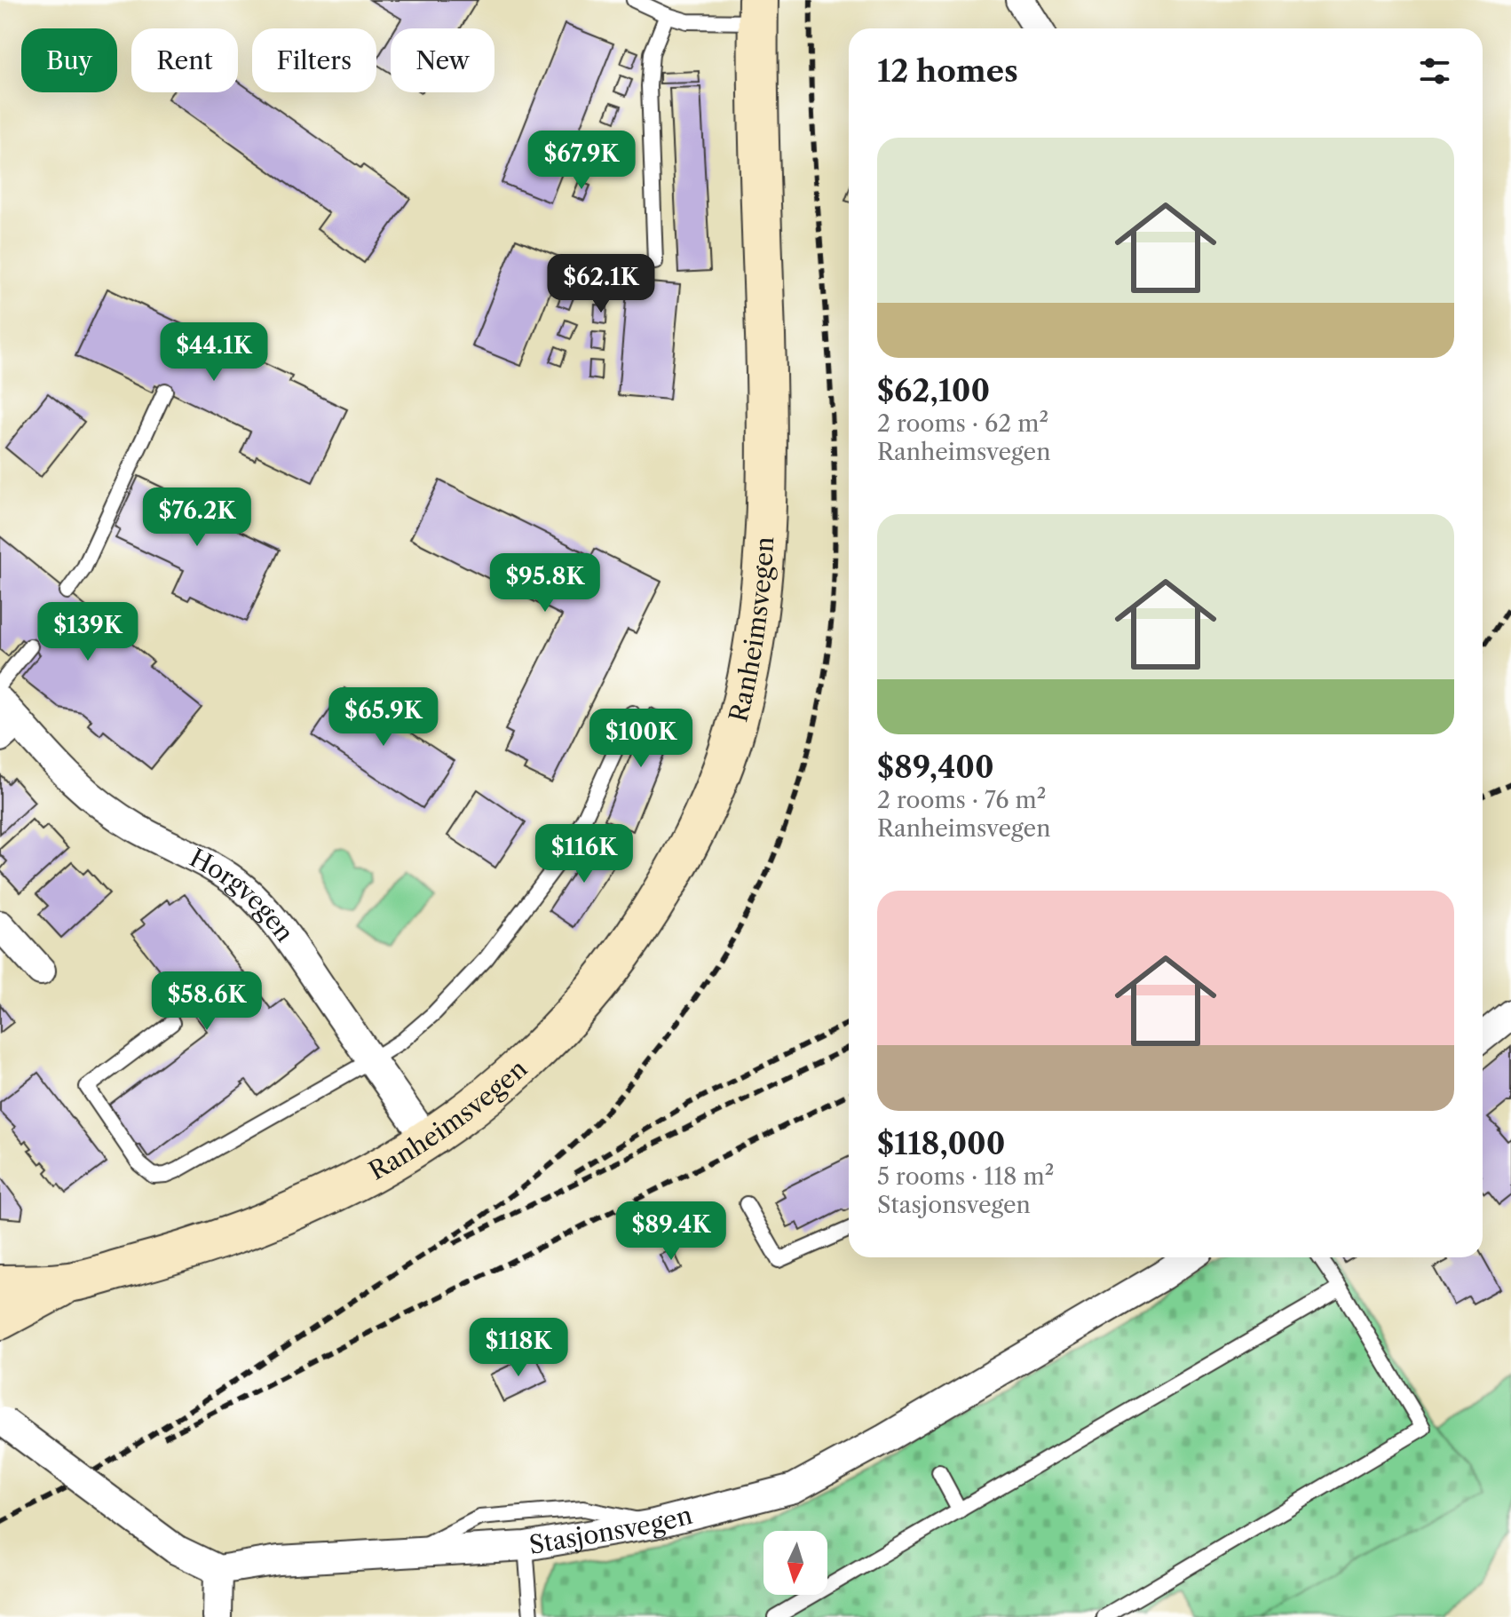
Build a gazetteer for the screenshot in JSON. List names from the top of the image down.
{
  "streets": {
    "street": ["Ranheimsvegen", "Horgvegen", "Stasjonsvegen"]
  },
  "crossings": [
    ["Ranheimsvegen", "Horgvegen"]
  ],
  "north": "bottom",
  "page": {
    "chip": [
      "Buy",
      "Rent",
      "Filters",
      "New"
    ],
    "heading": "12 homes",
    "list": [
      {
        "name": "$62,100",
        "note": "2 rooms · 62 m² · Ranheimsvegen"
      },
      {
        "name": "$89,400",
        "note": "2 rooms · 76 m² · Ranheimsvegen"
      },
      {
        "name": "$118,000",
        "note": "5 rooms · 118 m² · Stasjonsvegen"
      }
    ],
    "price": [
      "$67.9K",
      "$62.1K",
      "$44.1K",
      "$76.2K",
      "$95.8K",
      "$139K",
      "$65.9K",
      "$100K",
      "$116K",
      "$58.6K",
      "$89.4K",
      "$118K"
    ]
  }
}
